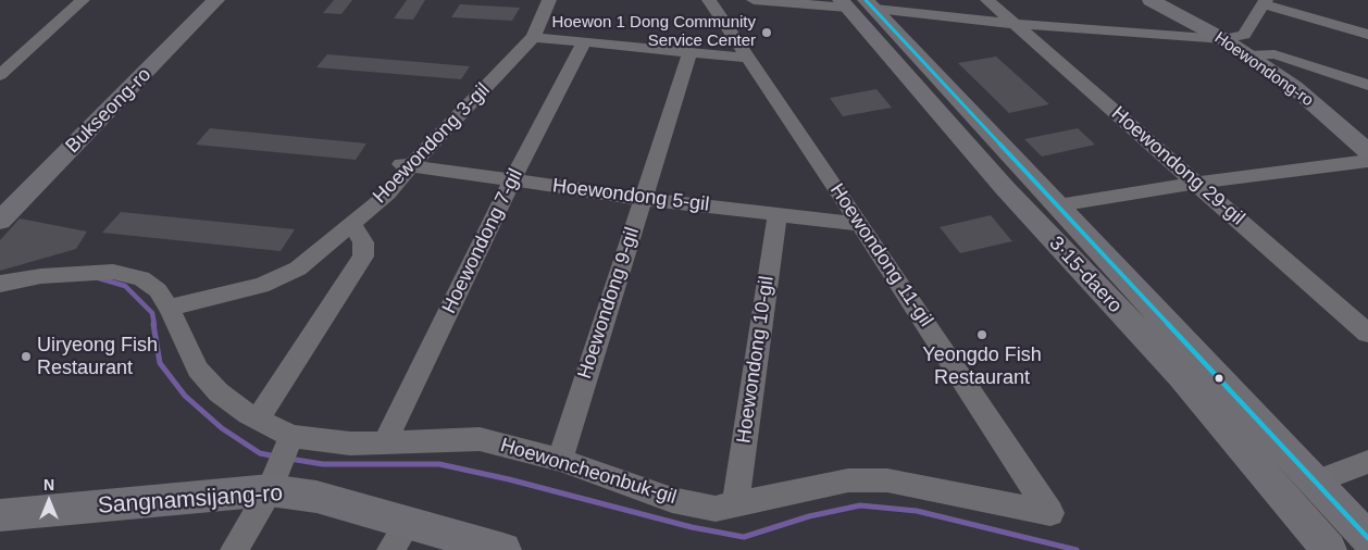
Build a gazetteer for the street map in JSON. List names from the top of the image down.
{
  "streets": {
    "main road": [
      "Hoewondong-ro",
      "Bukseong-ro",
      "3·15-daero",
      "Sangnamsijang-ro"
    ],
    "street": [
      "Hoewondong 3-gil",
      "Hoewondong 29-gil",
      "Hoewondong 5-gil",
      "Hoewondong 7-gil",
      "Hoewondong 11-gil",
      "Hoewondong 9-gil",
      "Hoewondong 10-gil",
      "Hoewoncheonbuk-gil"
    ]
  },
  "crossings": [
    ["Hoewondong 3-gil", "Hoewondong 5-gil"],
    ["Hoewondong 3-gil", "Hoewoncheonbuk-gil"],
    ["Hoewondong 5-gil", "Hoewondong 7-gil"],
    ["Hoewondong 5-gil", "Hoewondong 11-gil"],
    ["Hoewondong 5-gil", "Hoewondong 9-gil"],
    ["Hoewondong 5-gil", "Hoewondong 10-gil"],
    ["Hoewondong 7-gil", "Hoewoncheonbuk-gil"],
    ["Hoewondong 11-gil", "Hoewoncheonbuk-gil"],
    ["Hoewondong 9-gil", "Hoewoncheonbuk-gil"],
    ["Hoewondong 10-gil", "Hoewoncheonbuk-gil"],
    ["Hoewoncheonbuk-gil", "Sangnamsijang-ro"]
  ],
  "places": ["Hoewon 1 Dong Community Service Center", "Yeongdo Fish Restaurant", "Uiryeong Fish Restaurant"],
  "north": "top"
}
